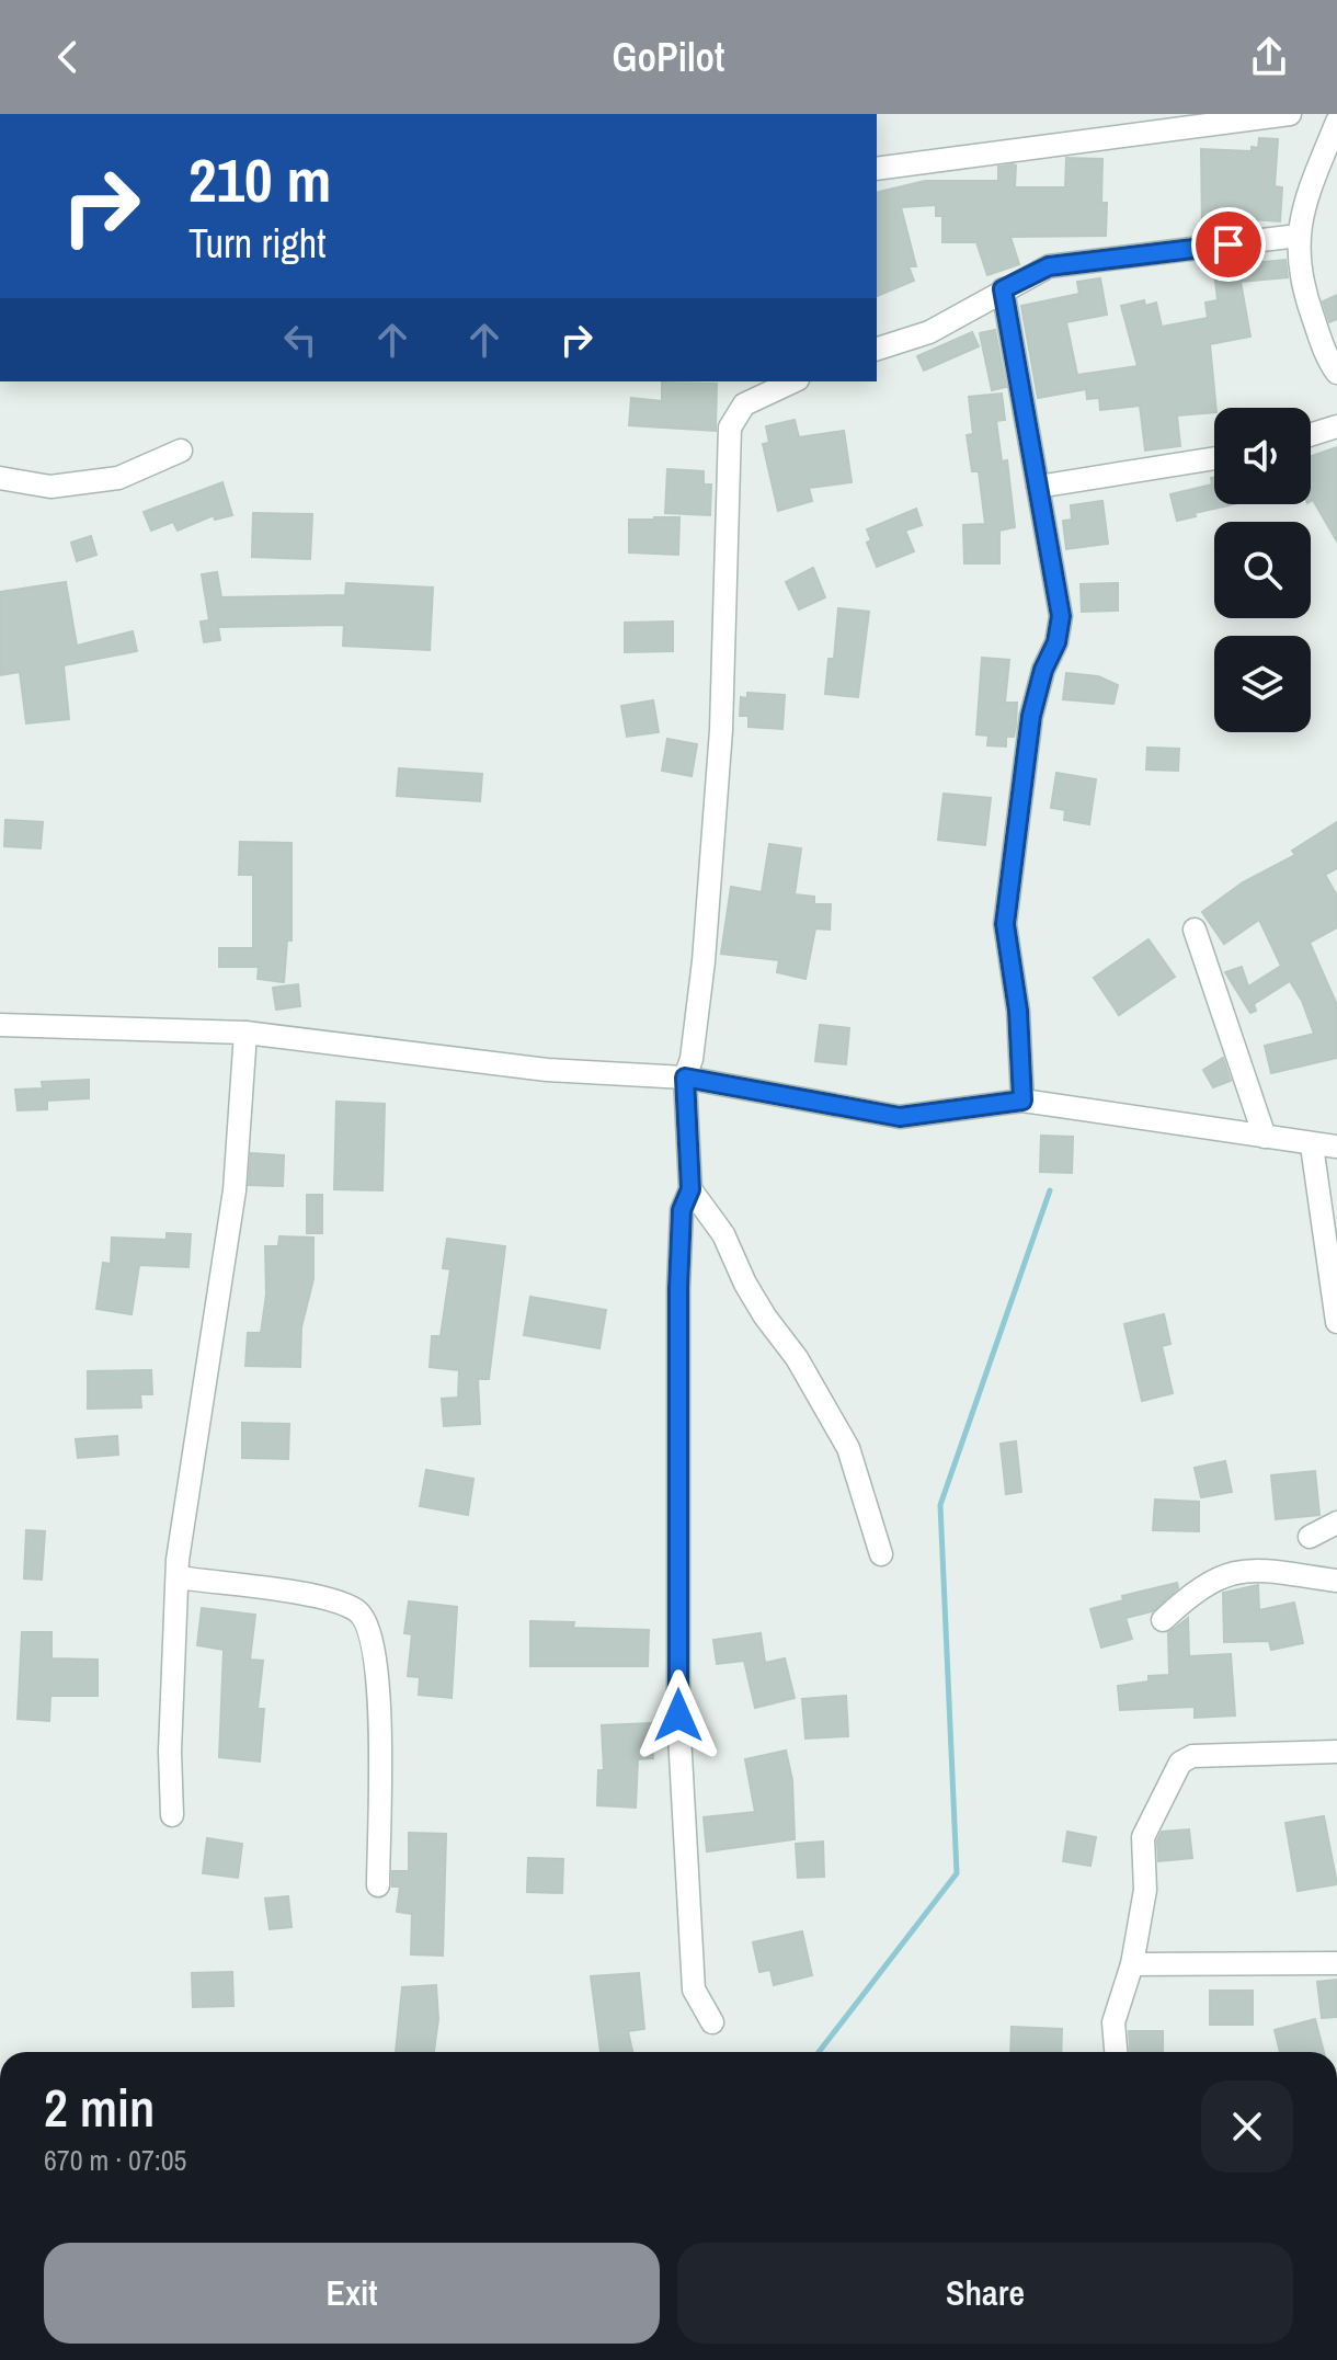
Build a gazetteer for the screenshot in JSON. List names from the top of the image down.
{
  "page": {
    "header": "GoPilot",
    "turn": ["210 m", "Turn right"],
    "heading": ["2 min", "670 m · 07:05"],
    "buttons": ["Exit", "Share"]
  }
}
